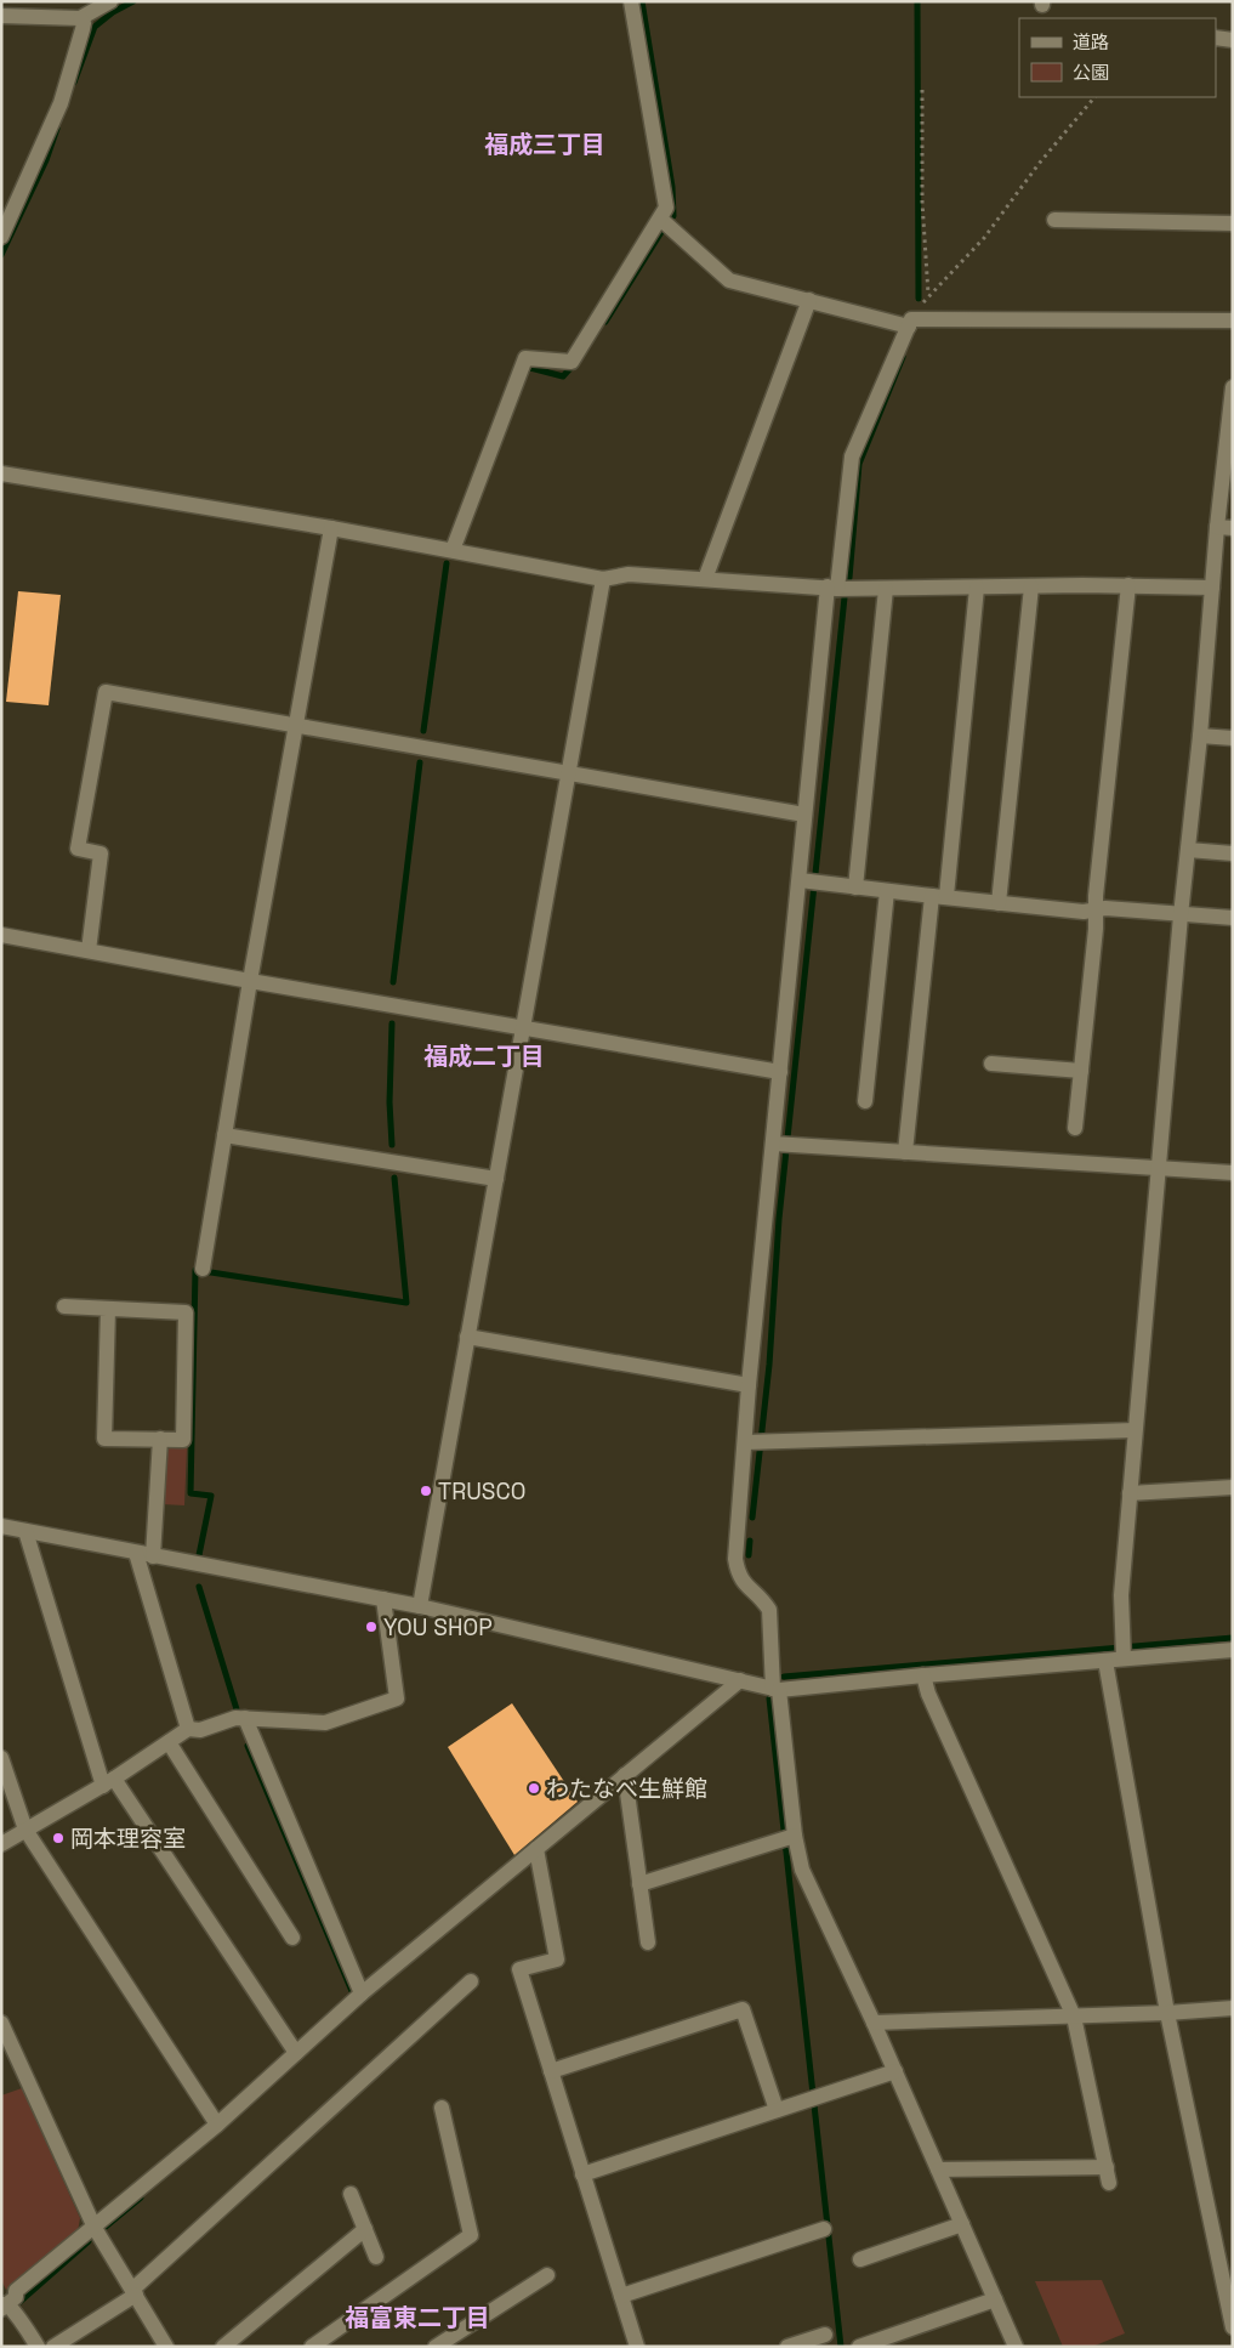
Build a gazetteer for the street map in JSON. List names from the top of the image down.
{
  "districts": ["福成三丁目", "福成二丁目", "福富東二丁目"],
  "places": [
    "TRUSCO",
    "YOU SHOP",
    "わたなべ生鮮館",
    "岡本理容室"
  ],
  "legend": ["道路", "公園"]
}
